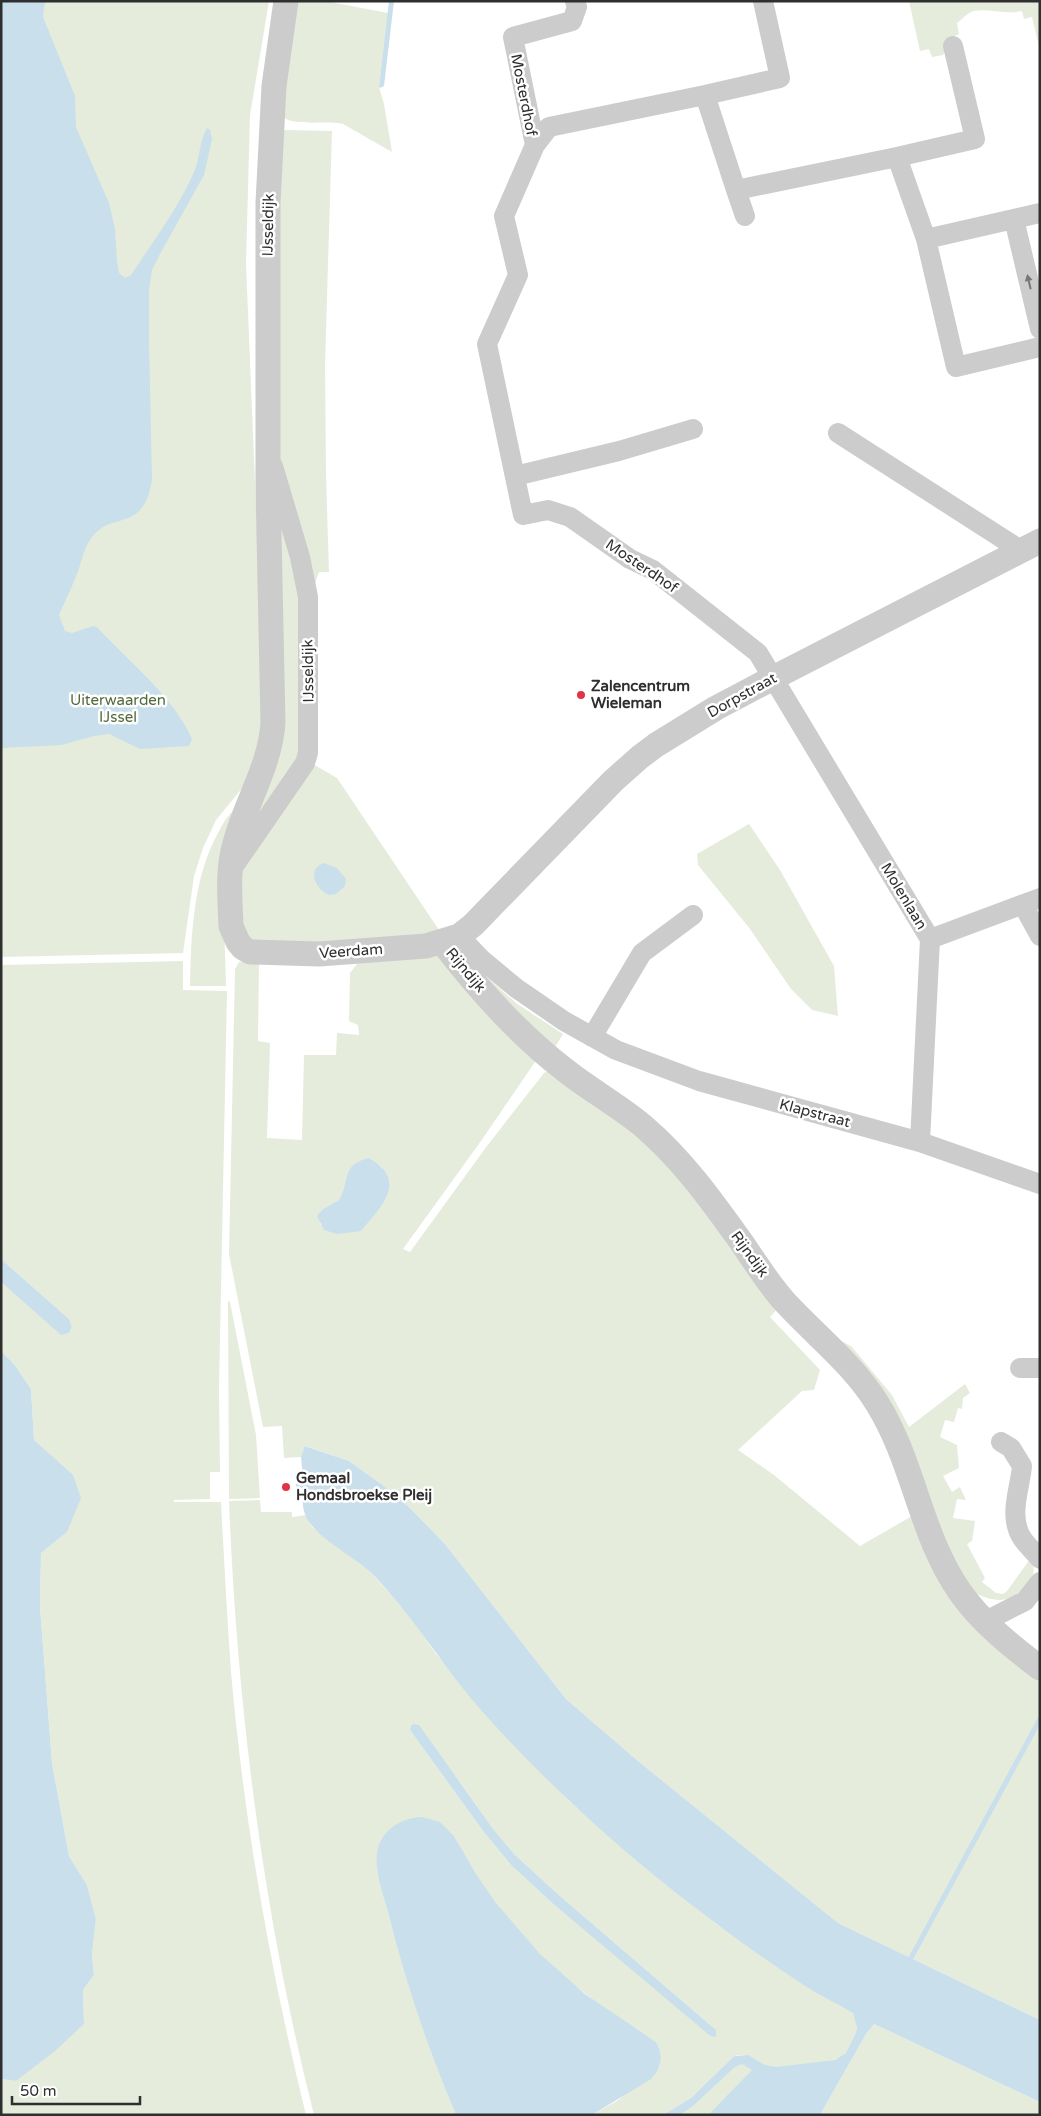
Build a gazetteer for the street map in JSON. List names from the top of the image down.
{
  "streets": {
    "street": [
      "Mosterdhof",
      "IJsseldijk",
      "Dorpstraat",
      "Molenlaan",
      "Veerdam",
      "Rijndijk",
      "Klapstraat"
    ]
  },
  "crossings": [
    ["Mosterdhof", "Dorpstraat"],
    ["Mosterdhof", "Molenlaan"],
    ["IJsseldijk", "Veerdam"],
    ["Dorpstraat", "Molenlaan"],
    ["Dorpstraat", "Veerdam"],
    ["Dorpstraat", "Rijndijk"],
    ["Dorpstraat", "Klapstraat"],
    ["Molenlaan", "Klapstraat"],
    ["Veerdam", "Rijndijk"],
    ["Veerdam", "Klapstraat"],
    ["Rijndijk", "Klapstraat"]
  ],
  "parks": ["Uiterwaarden IJssel"],
  "places": ["Zalencentrum Wieleman", "Gemaal Hondsbroekse Pleij"],
  "scale_bar": "50 m"
}
